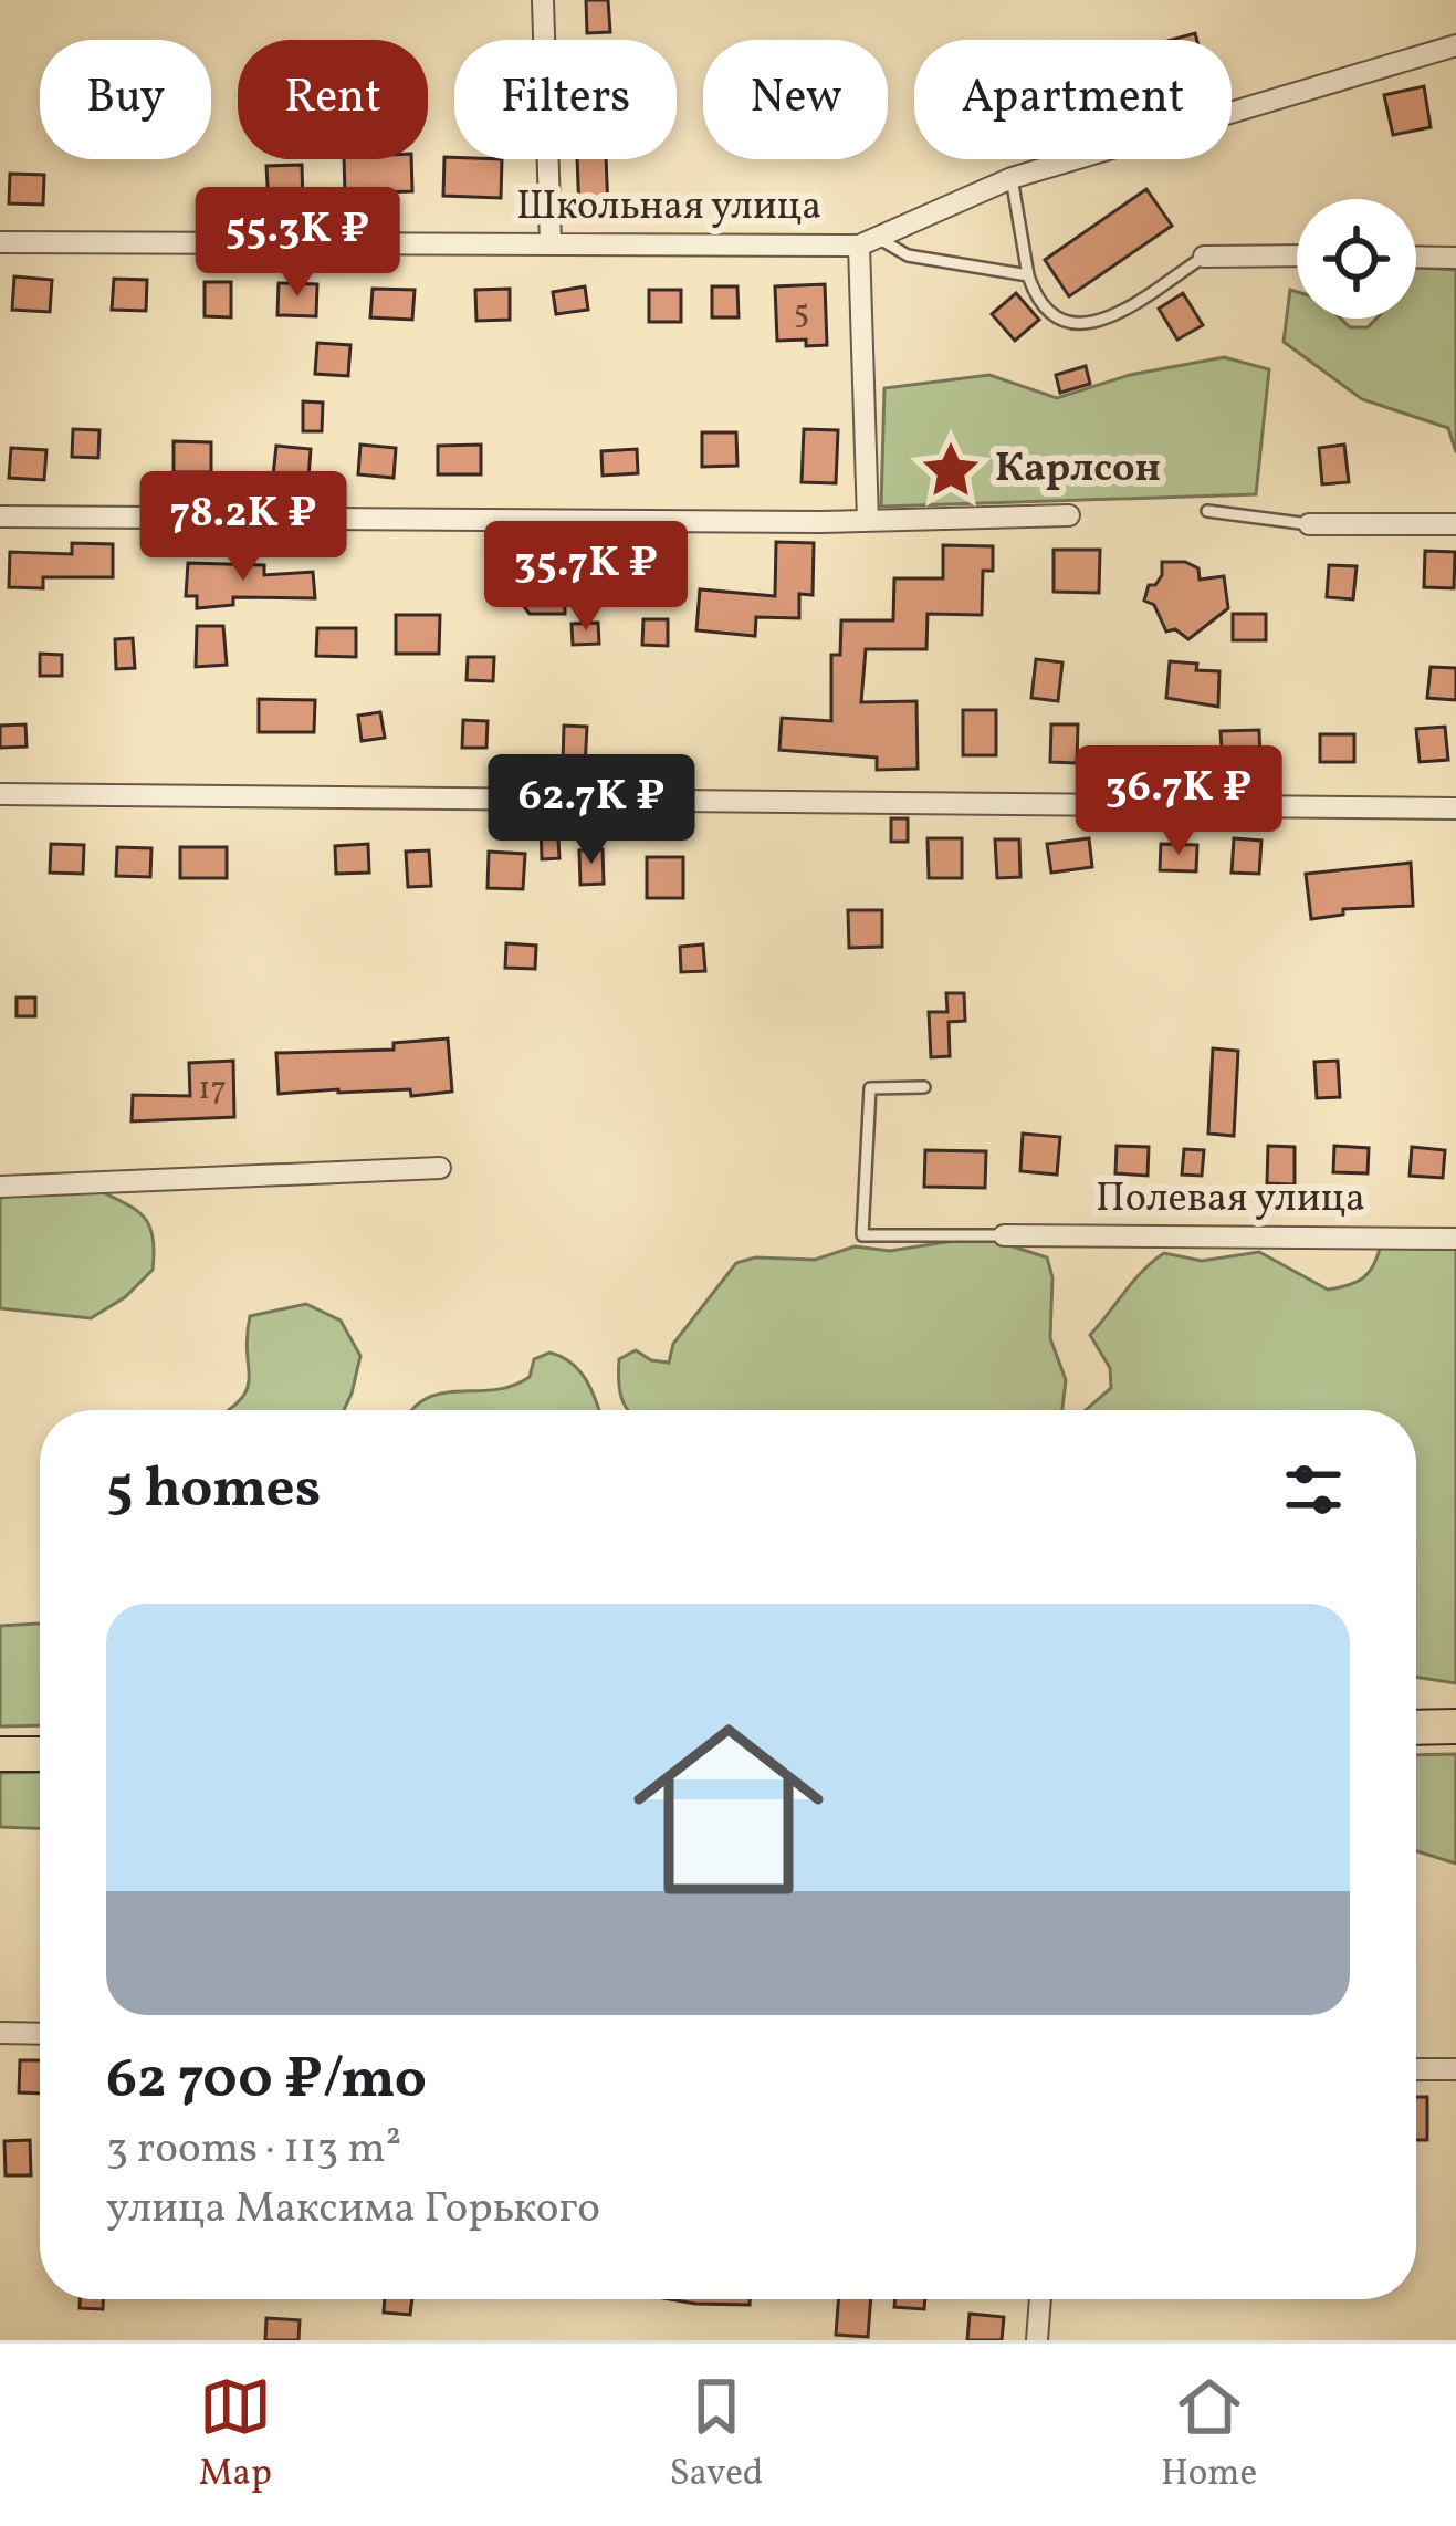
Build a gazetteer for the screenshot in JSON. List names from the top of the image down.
{
  "streets": {
    "street": ["Школьная улица", "Полевая улица"]
  },
  "places": {
    "place": ["Карлсон"]
  },
  "house_numbers": ["5", "17"],
  "page": {
    "chip": [
      "Buy",
      "Rent",
      "Filters",
      "New",
      "Apartment"
    ],
    "price": [
      "55.3K ₽",
      "78.2K ₽",
      "35.7K ₽",
      "36.7K ₽",
      "62.7K ₽"
    ],
    "heading": "5 homes",
    "list": [
      {
        "name": "62 700 ₽/mo",
        "note": "3 rooms · 113 m² · улица Максима Горького"
      }
    ],
    "tabs": ["Map", "Saved", "Home"]
  }
}
